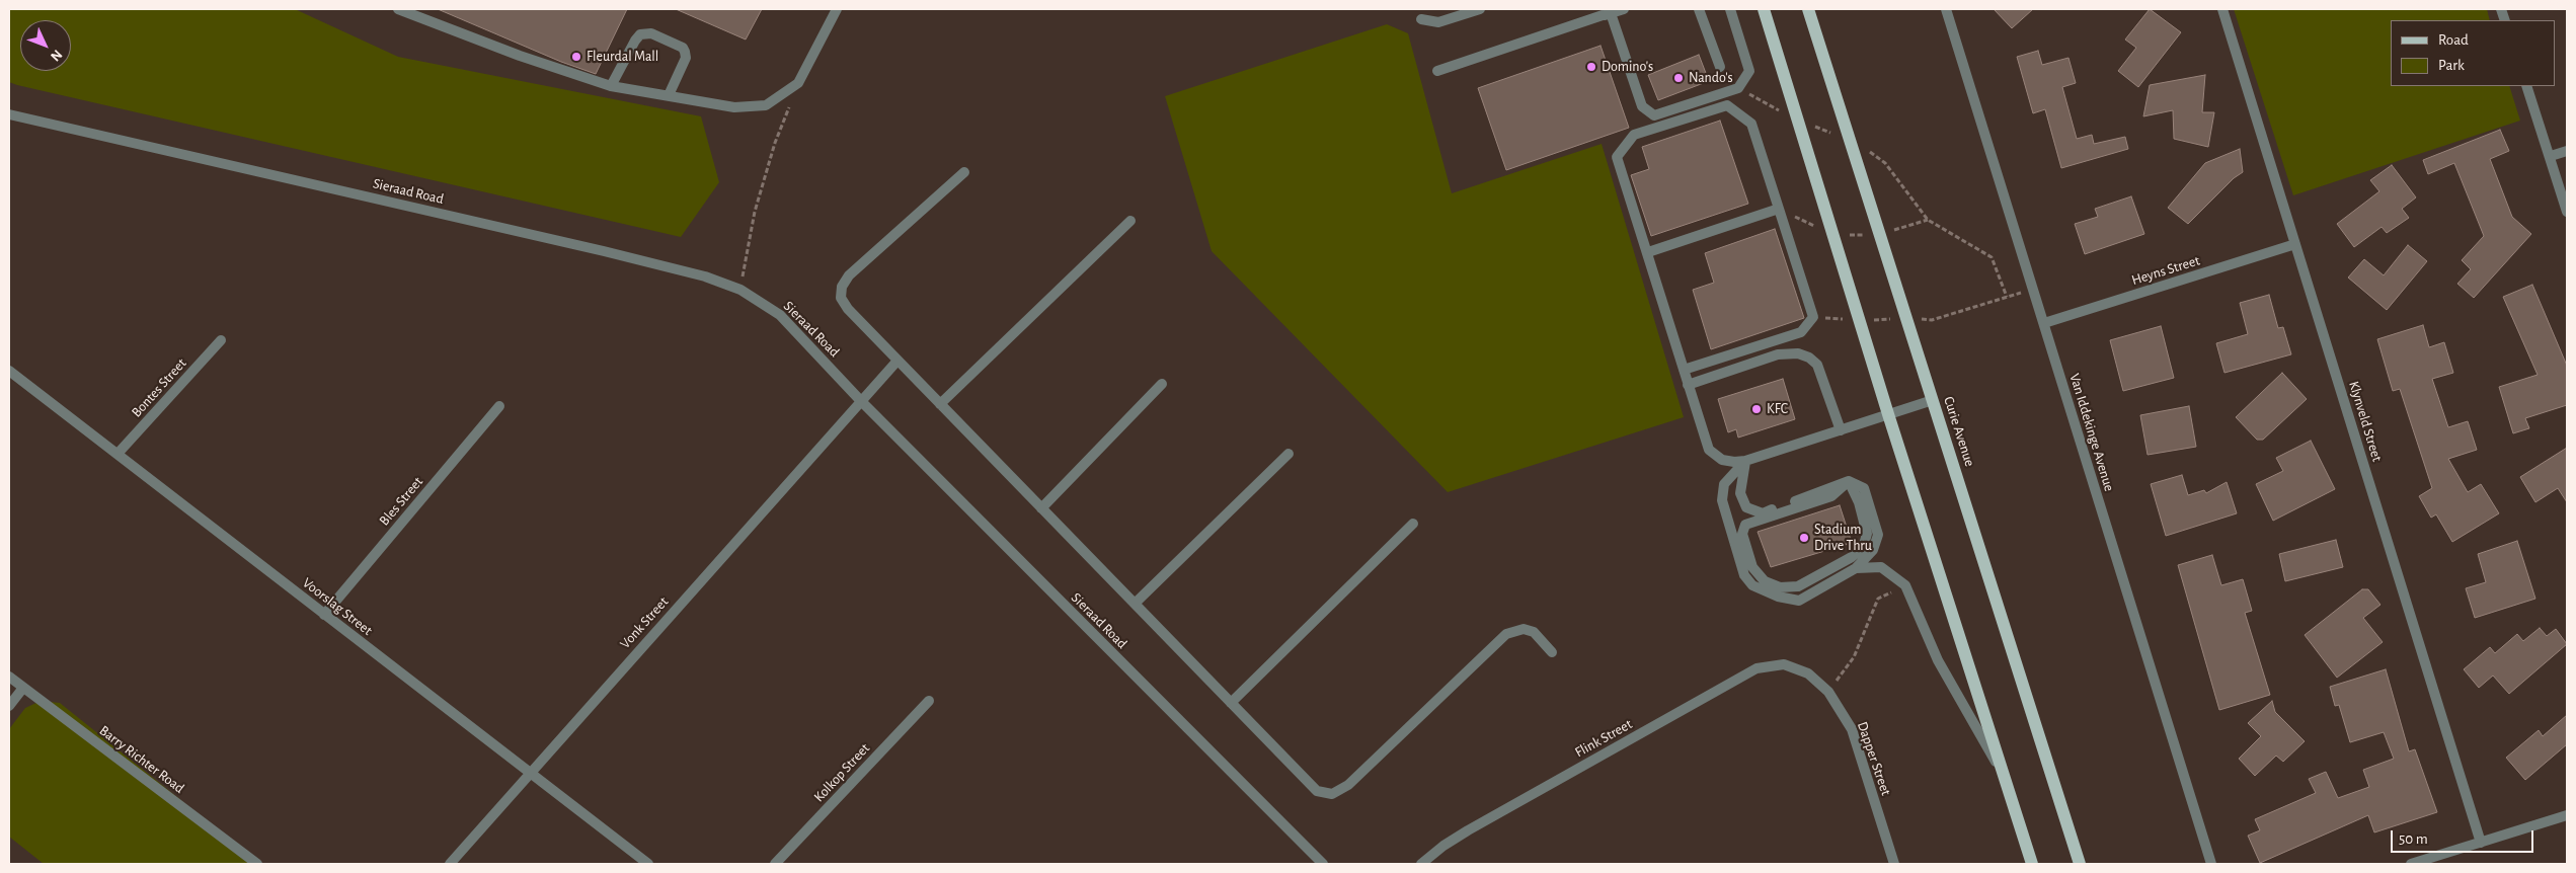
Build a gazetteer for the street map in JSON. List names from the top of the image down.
{
  "streets": {
    "main road": ["Curie Avenue"],
    "street": [
      "Sieraad Road",
      "Heyns Street",
      "Bontes Street",
      "Klynveld Street",
      "Van Iddekinge Avenue",
      "Bles Street",
      "Voorslag Street",
      "Vonk Street",
      "Flink Street",
      "Dapper Street",
      "Barry Richter Road",
      "Kolkop Street"
    ]
  },
  "crossings": [
    ["Sieraad Road", "Vonk Street"],
    ["Heyns Street", "Klynveld Street"],
    ["Heyns Street", "Van Iddekinge Avenue"],
    ["Bontes Street", "Voorslag Street"],
    ["Bles Street", "Voorslag Street"],
    ["Voorslag Street", "Vonk Street"],
    ["Flink Street", "Dapper Street"]
  ],
  "places": [
    "Fleurdal Mall",
    "Domino's",
    "Nando's",
    "KFC",
    "Stadium Drive Thru"
  ],
  "legend": ["Road", "Park"],
  "scale_bar": "50 m",
  "north": "bottom right"
}
